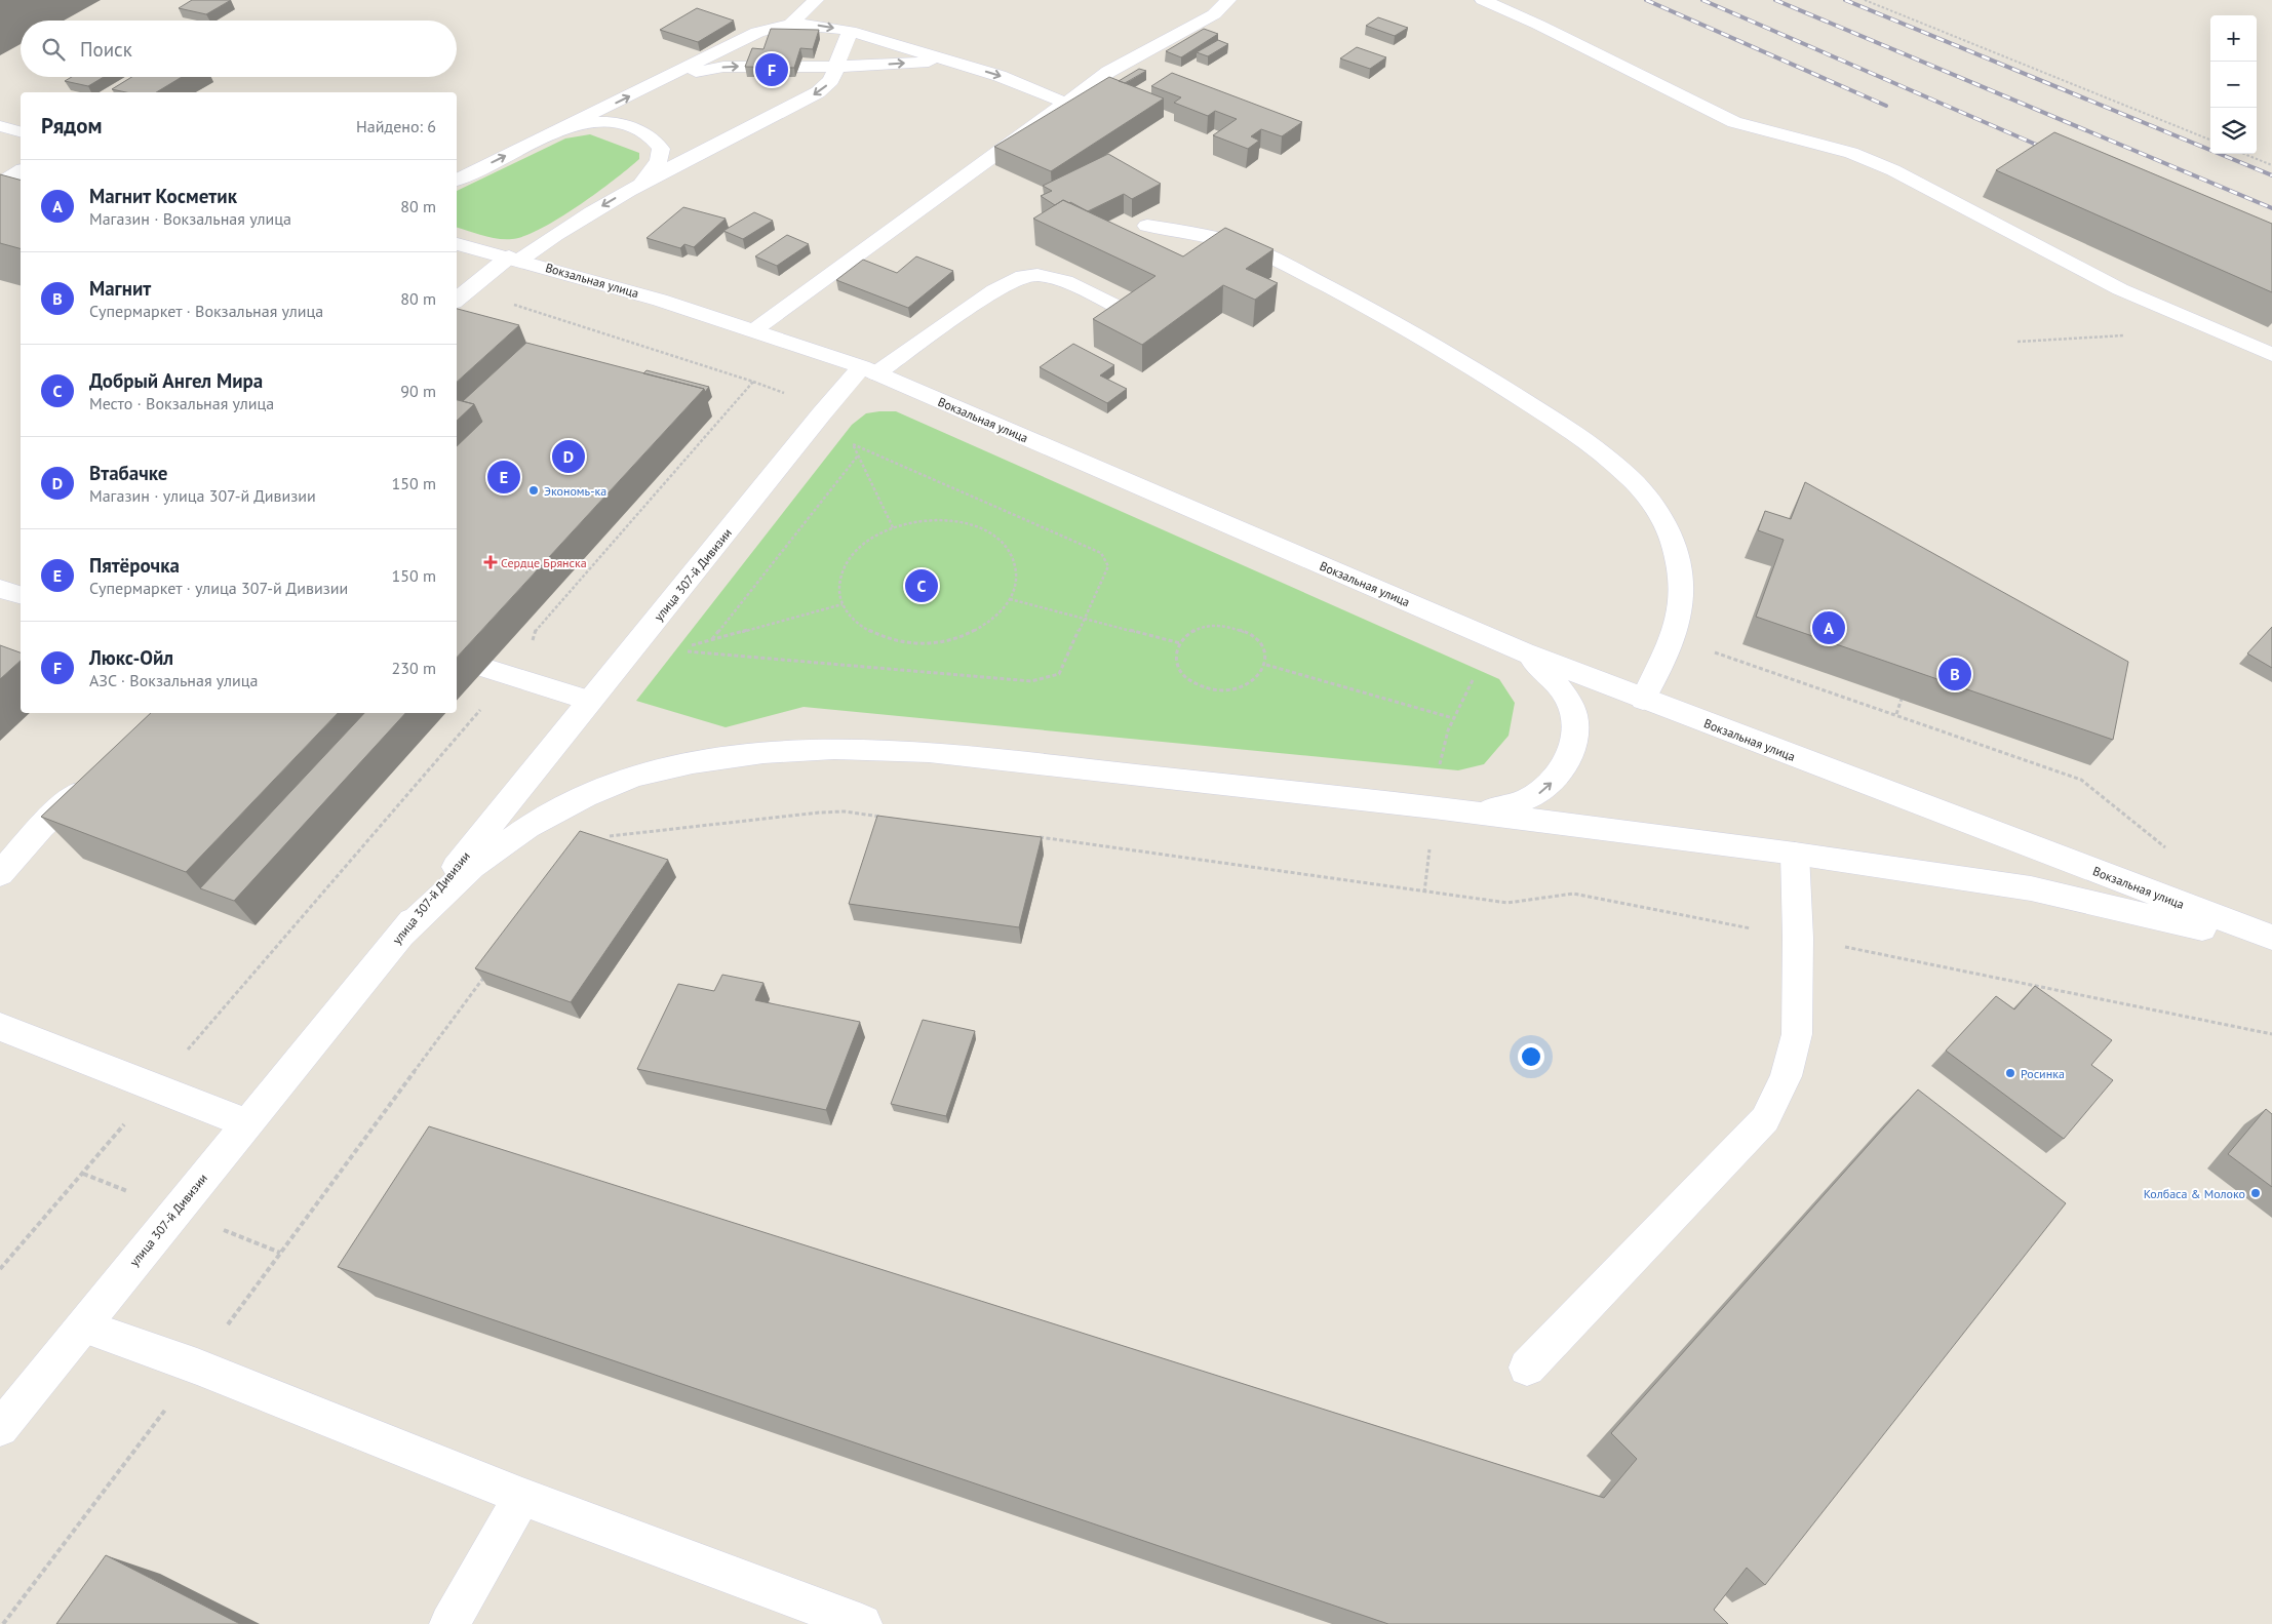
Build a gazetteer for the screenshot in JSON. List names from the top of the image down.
{
  "streets": {
    "street": ["Вокзальная улица", "улица 307-й Дивизии"]
  },
  "crossings": [
    ["Вокзальная улица", "улица 307-й Дивизии"]
  ],
  "places": {
    "other": ["Экономь-ка", "Росинка", "Колбаса & Молоко"],
    "health": ["Сердце Брянска"]
  },
  "page": {
    "map_buttons": ["+", "−"],
    "search": "Поиск",
    "pins": [
      "F",
      "D",
      "E",
      "C",
      "A",
      "B"
    ],
    "heading": ["Рядом", "Найдено: 6"],
    "list": [
      {
        "mark": "A",
        "name": "Магнит Косметик",
        "note": "Магазин · Вокзальная улица",
        "value": "80 m"
      },
      {
        "mark": "B",
        "name": "Магнит",
        "note": "Супермаркет · Вокзальная улица",
        "value": "80 m"
      },
      {
        "mark": "C",
        "name": "Добрый Ангел Мира",
        "note": "Место · Вокзальная улица",
        "value": "90 m"
      },
      {
        "mark": "D",
        "name": "Втабачке",
        "note": "Магазин · улица 307-й Дивизии",
        "value": "150 m"
      },
      {
        "mark": "E",
        "name": "Пятёрочка",
        "note": "Супермаркет · улица 307-й Дивизии",
        "value": "150 m"
      },
      {
        "mark": "F",
        "name": "Люкс-Ойл",
        "note": "АЗС · Вокзальная улица",
        "value": "230 m"
      }
    ]
  }
}
